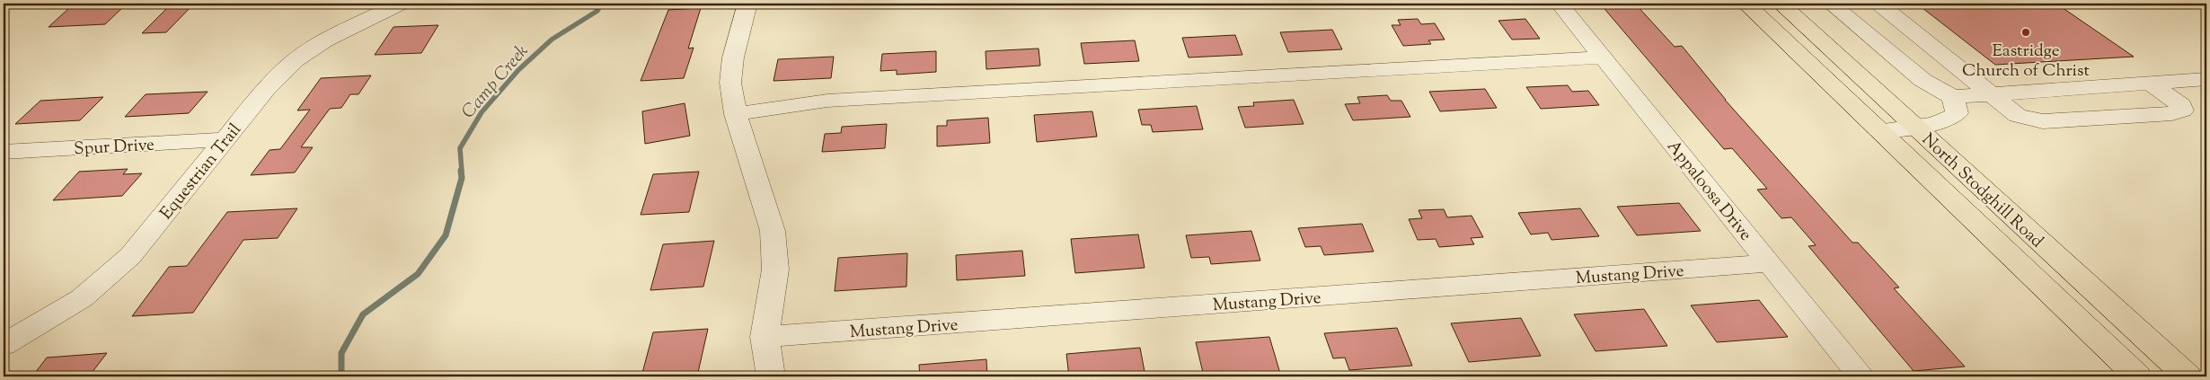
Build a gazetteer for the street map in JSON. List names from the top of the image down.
{
  "streets": {
    "main road": ["North Stodghill Road"],
    "street": [
      "Spur Drive",
      "Equestrian Trail",
      "Appaloosa Drive",
      "Mustang Drive"
    ]
  },
  "crossings": [
    ["Spur Drive", "Equestrian Trail"],
    ["Appaloosa Drive", "Mustang Drive"]
  ],
  "water": ["Camp Creek"],
  "places": ["Eastridge Church of Christ"]
}
